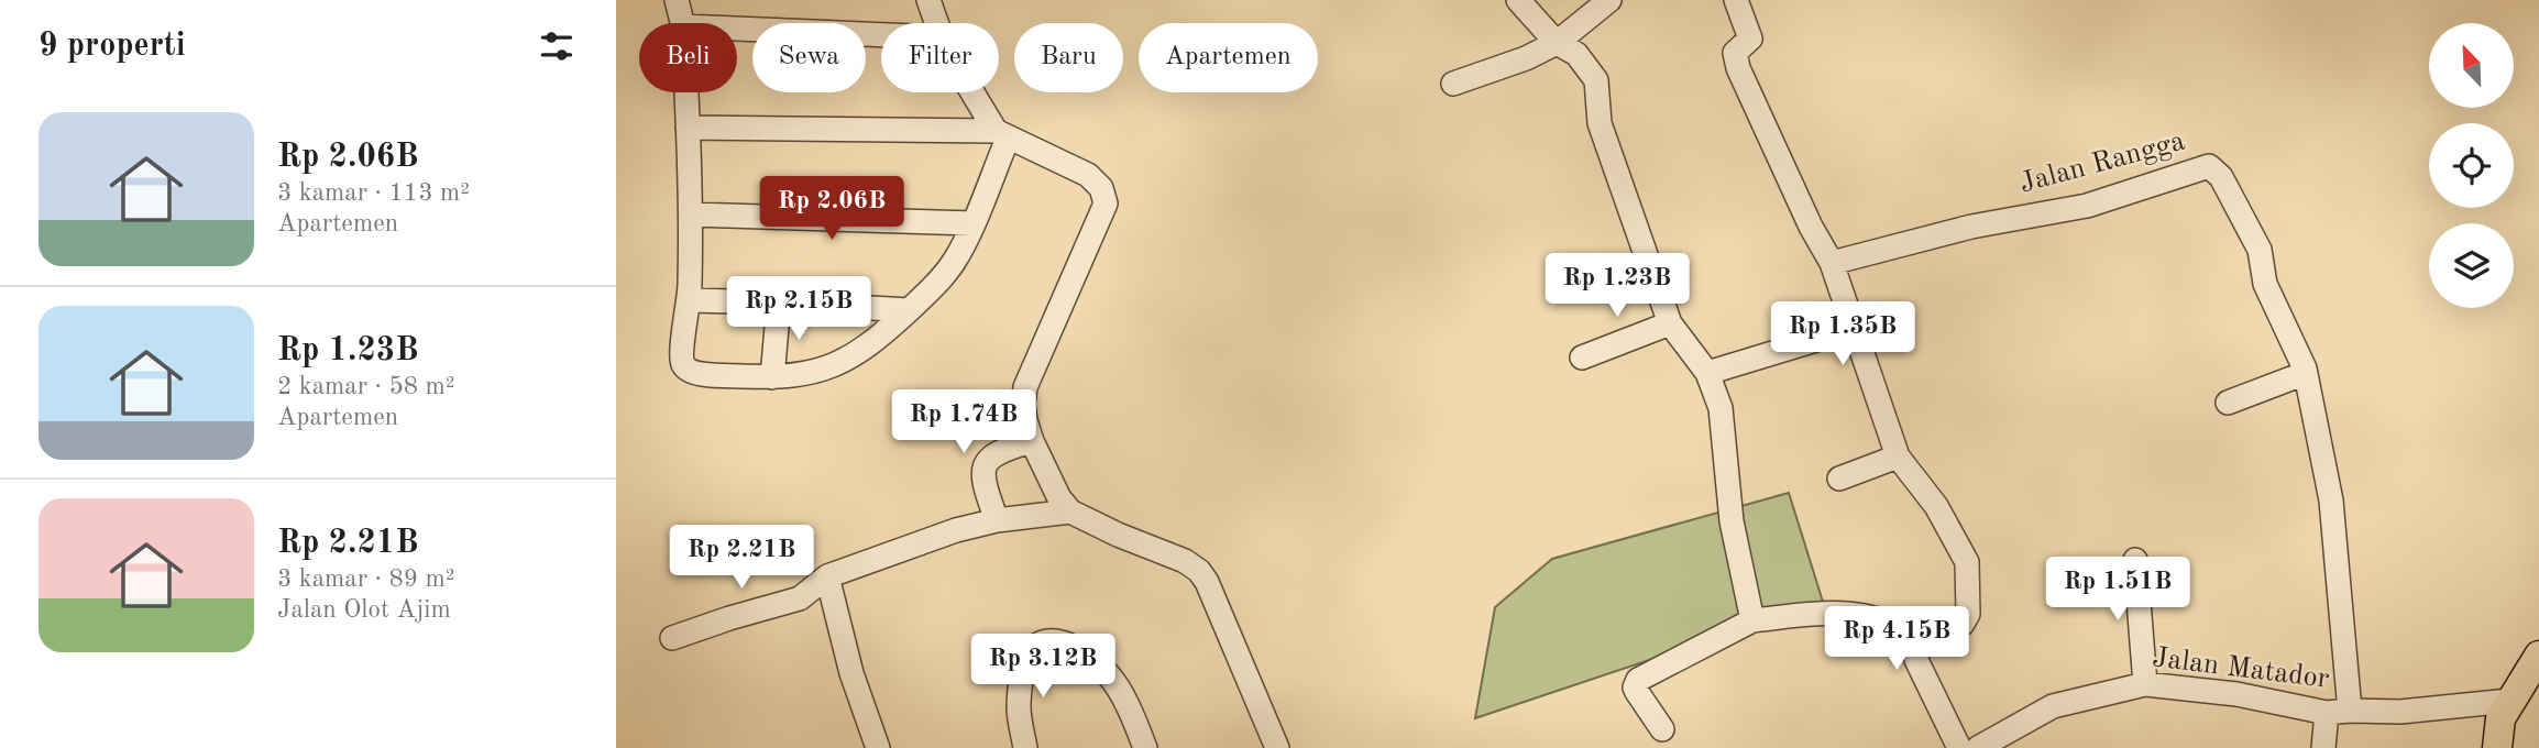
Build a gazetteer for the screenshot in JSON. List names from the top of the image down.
{
  "streets": {
    "street": ["Jalan Rangga", "Jalan Matador"]
  },
  "crossings": [
    ["Jalan Rangga", "Jalan Matador"]
  ],
  "north": "top left",
  "page": {
    "heading": "9 properti",
    "chip": [
      "Beli",
      "Sewa",
      "Filter",
      "Baru",
      "Apartemen"
    ],
    "list": [
      {
        "name": "Rp 2.06B",
        "note": "3 kamar · 113 m² · Apartemen"
      },
      {
        "name": "Rp 1.23B",
        "note": "2 kamar · 58 m² · Apartemen"
      },
      {
        "name": "Rp 2.21B",
        "note": "3 kamar · 89 m² · Jalan Olot Ajim"
      }
    ],
    "price": [
      "Rp 2.06B",
      "Rp 1.23B",
      "Rp 2.15B",
      "Rp 1.35B",
      "Rp 1.74B",
      "Rp 2.21B",
      "Rp 1.51B",
      "Rp 4.15B",
      "Rp 3.12B"
    ]
  }
}
